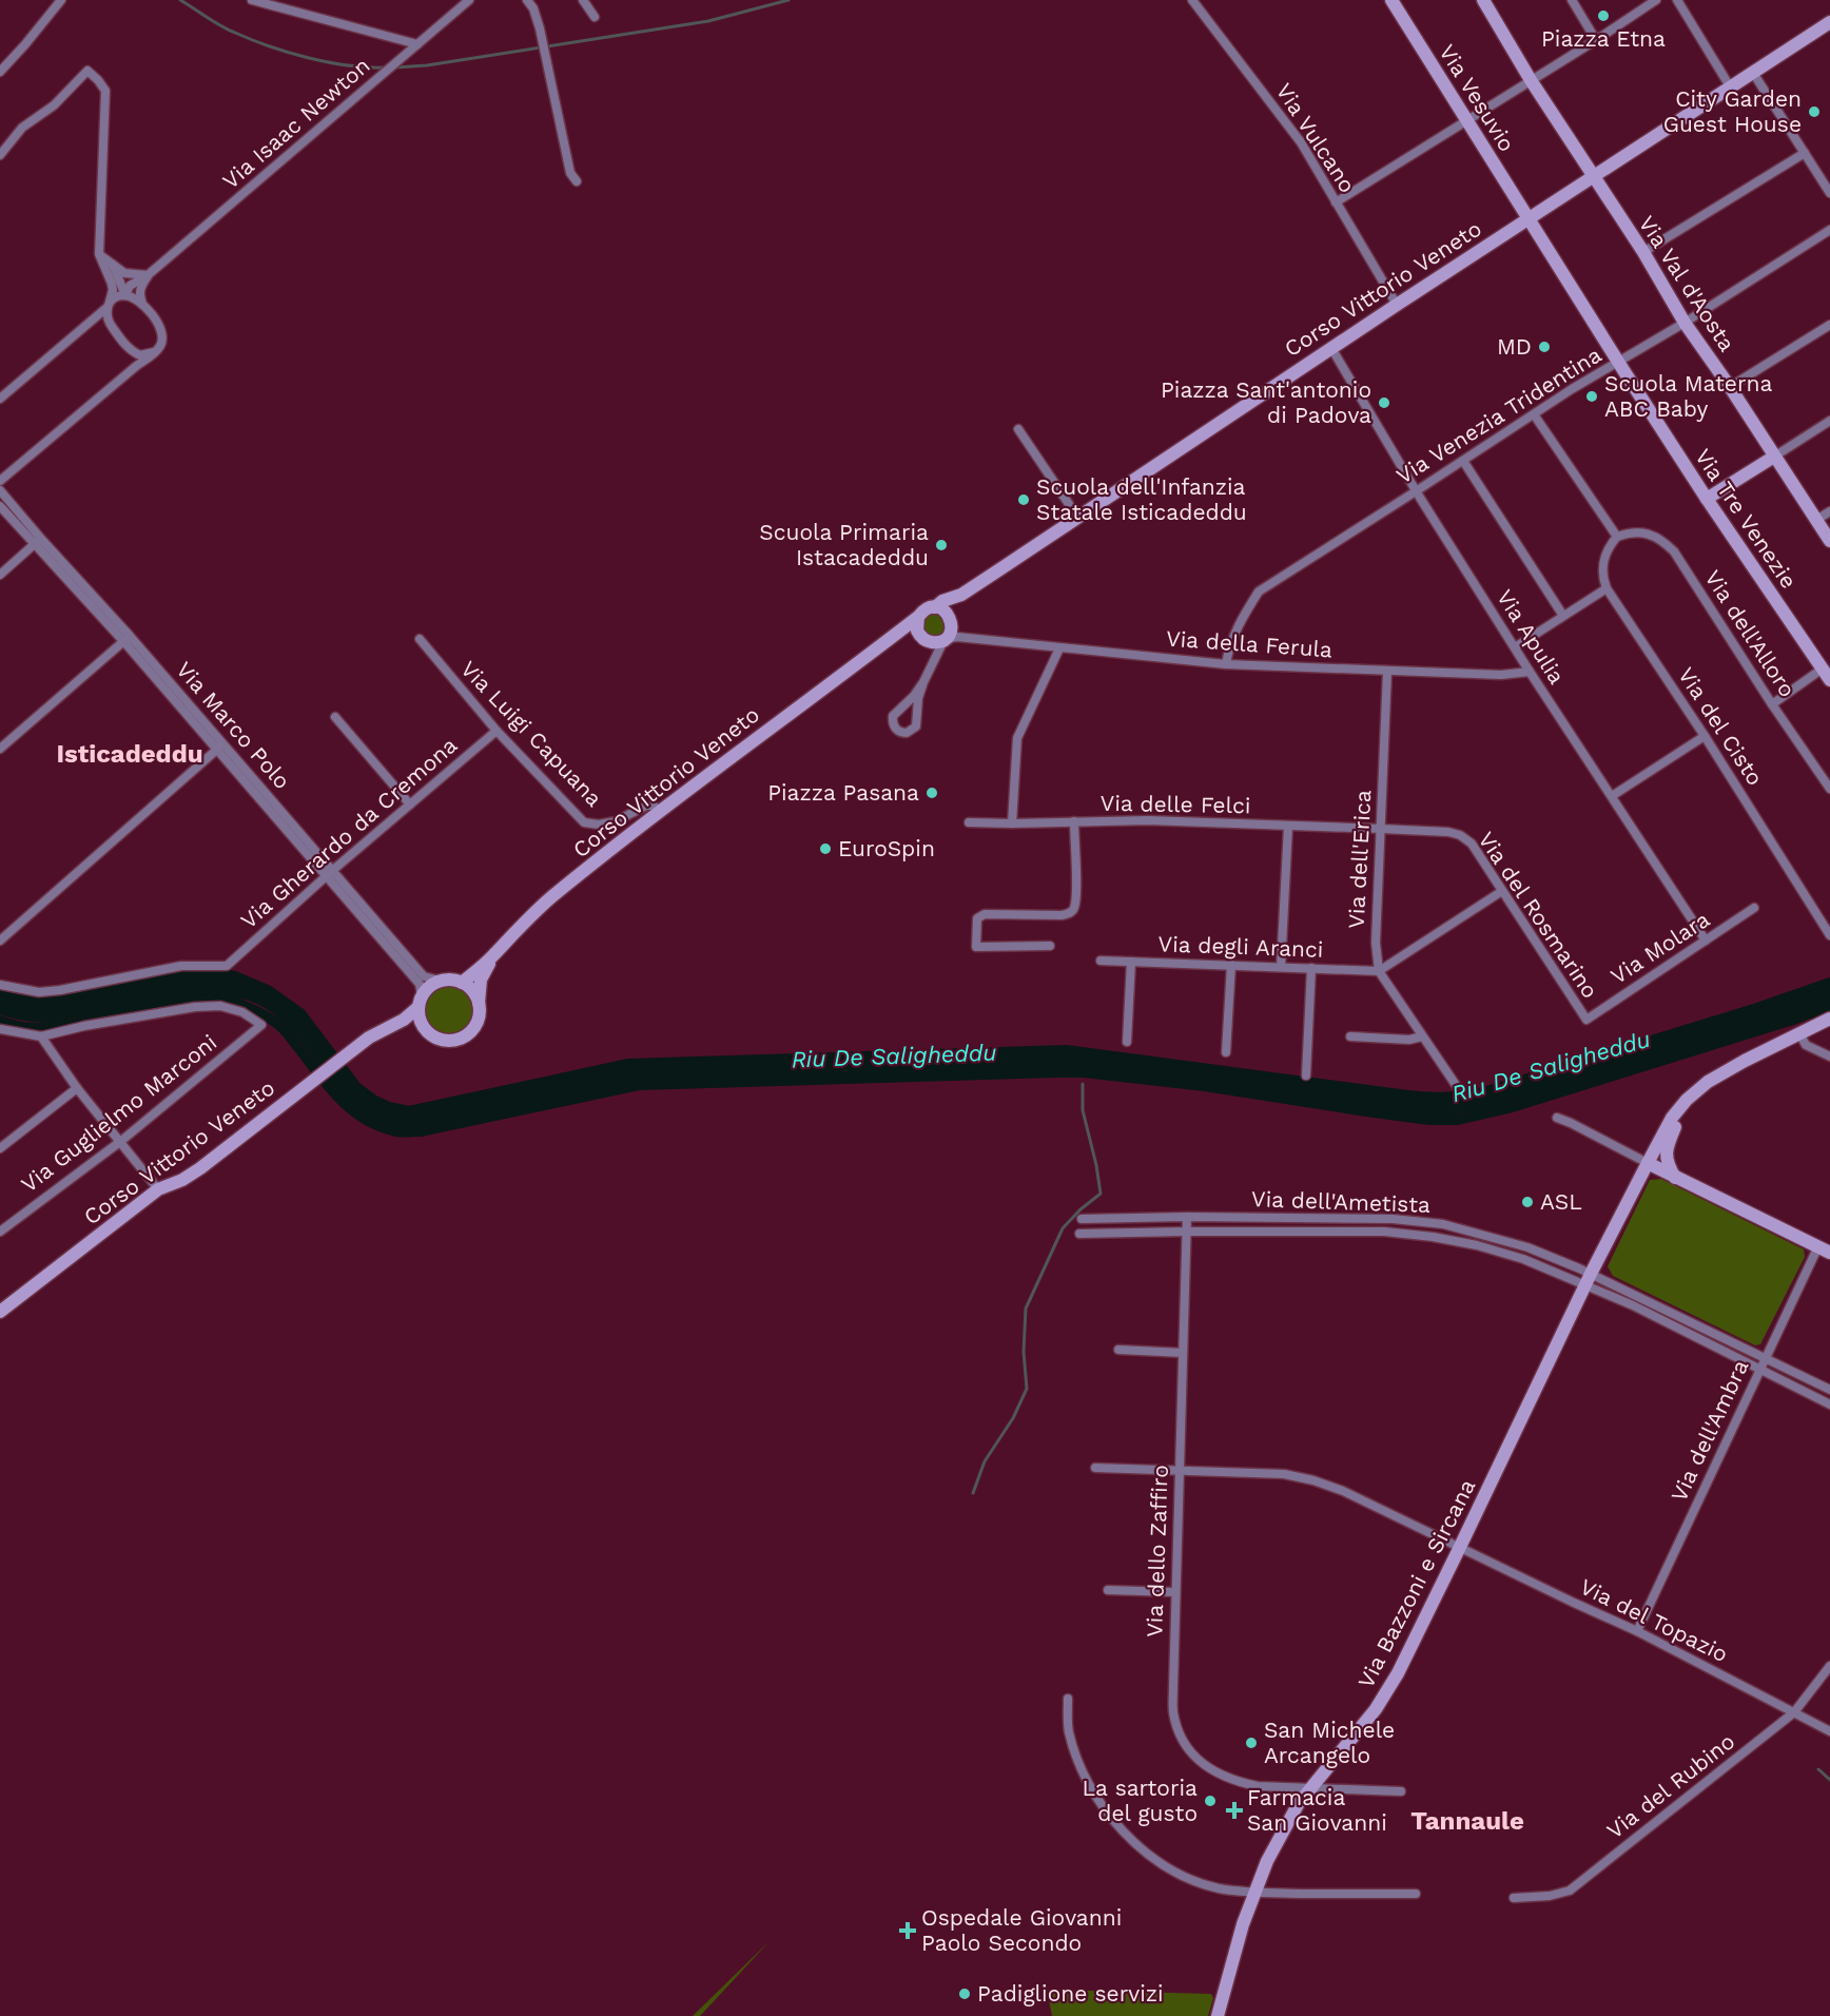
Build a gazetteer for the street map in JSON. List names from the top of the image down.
{
  "streets": {
    "street": [
      "Via Vesuvio",
      "Via Isaac Newton",
      "Via Vulcano",
      "Via Val d'Aosta",
      "Corso Vittorio Veneto",
      "Via Venezia Tridentina",
      "Via Tre Venezie",
      "Via dell'Alloro",
      "Via Apulia",
      "Via della Ferula",
      "Via Marco Polo",
      "Via del Cisto",
      "Via Luigi Capuana",
      "Via delle Felci",
      "Via Gherardo da Cremona",
      "Via dell'Erica",
      "Via del Rosmarino",
      "Via degli Aranci",
      "Via Molara",
      "Via Guglielmo Marconi",
      "Via dell'Ametista",
      "Via dell'Ambra",
      "Via dello Zaffiro",
      "Via Bazzoni e Sircana",
      "Via del Topazio",
      "Via del Rubino"
    ]
  },
  "crossings": [
    ["Via Vesuvio", "Corso Vittorio Veneto"],
    ["Via Vesuvio", "Via Tre Venezie"],
    ["Via Vulcano", "Corso Vittorio Veneto"],
    ["Via Val d'Aosta", "Corso Vittorio Veneto"],
    ["Via Val d'Aosta", "Via Venezia Tridentina"],
    ["Corso Vittorio Veneto", "Via Tre Venezie"],
    ["Corso Vittorio Veneto", "Via Apulia"],
    ["Corso Vittorio Veneto", "Via della Ferula"],
    ["Corso Vittorio Veneto", "Via Marco Polo"],
    ["Corso Vittorio Veneto", "Via Luigi Capuana"],
    ["Via Venezia Tridentina", "Via Tre Venezie"],
    ["Via Venezia Tridentina", "Via Apulia"],
    ["Via Venezia Tridentina", "Via della Ferula"],
    ["Via dell'Alloro", "Via del Cisto"],
    ["Via Apulia", "Via della Ferula"],
    ["Via Apulia", "Via Molara"],
    ["Via della Ferula", "Via dell'Erica"],
    ["Via Marco Polo", "Via Gherardo da Cremona"],
    ["Via Luigi Capuana", "Via Gherardo da Cremona"],
    ["Via delle Felci", "Via dell'Erica"],
    ["Via delle Felci", "Via del Rosmarino"],
    ["Via dell'Erica", "Via del Rosmarino"],
    ["Via dell'Erica", "Via degli Aranci"],
    ["Via del Rosmarino", "Via Molara"],
    ["Via dell'Ametista", "Via dello Zaffiro"],
    ["Via dell'Ametista", "Via Bazzoni e Sircana"],
    ["Via dell'Ambra", "Via del Topazio"],
    ["Via dello Zaffiro", "Via Bazzoni e Sircana"],
    ["Via dello Zaffiro", "Via del Topazio"],
    ["Via Bazzoni e Sircana", "Via del Topazio"],
    ["Via del Topazio", "Via del Rubino"]
  ],
  "districts": ["Isticadeddu", "Tannaule"],
  "water": ["Riu De Saligheddu"],
  "places": {
    "other": [
      "Piazza Etna",
      "City Garden Guest House",
      "MD",
      "Scuola Materna ABC Baby",
      "Piazza Sant'antonio di Padova",
      "Scuola dell'Infanzia Statale Isticadeddu",
      "Scuola Primaria Istacadeddu",
      "Piazza Pasana",
      "EuroSpin",
      "ASL",
      "San Michele Arcangelo",
      "La sartoria del gusto",
      "Padiglione servizi"
    ],
    "health": ["Farmacia San Giovanni", "Ospedale Giovanni Paolo Secondo"]
  }
}
